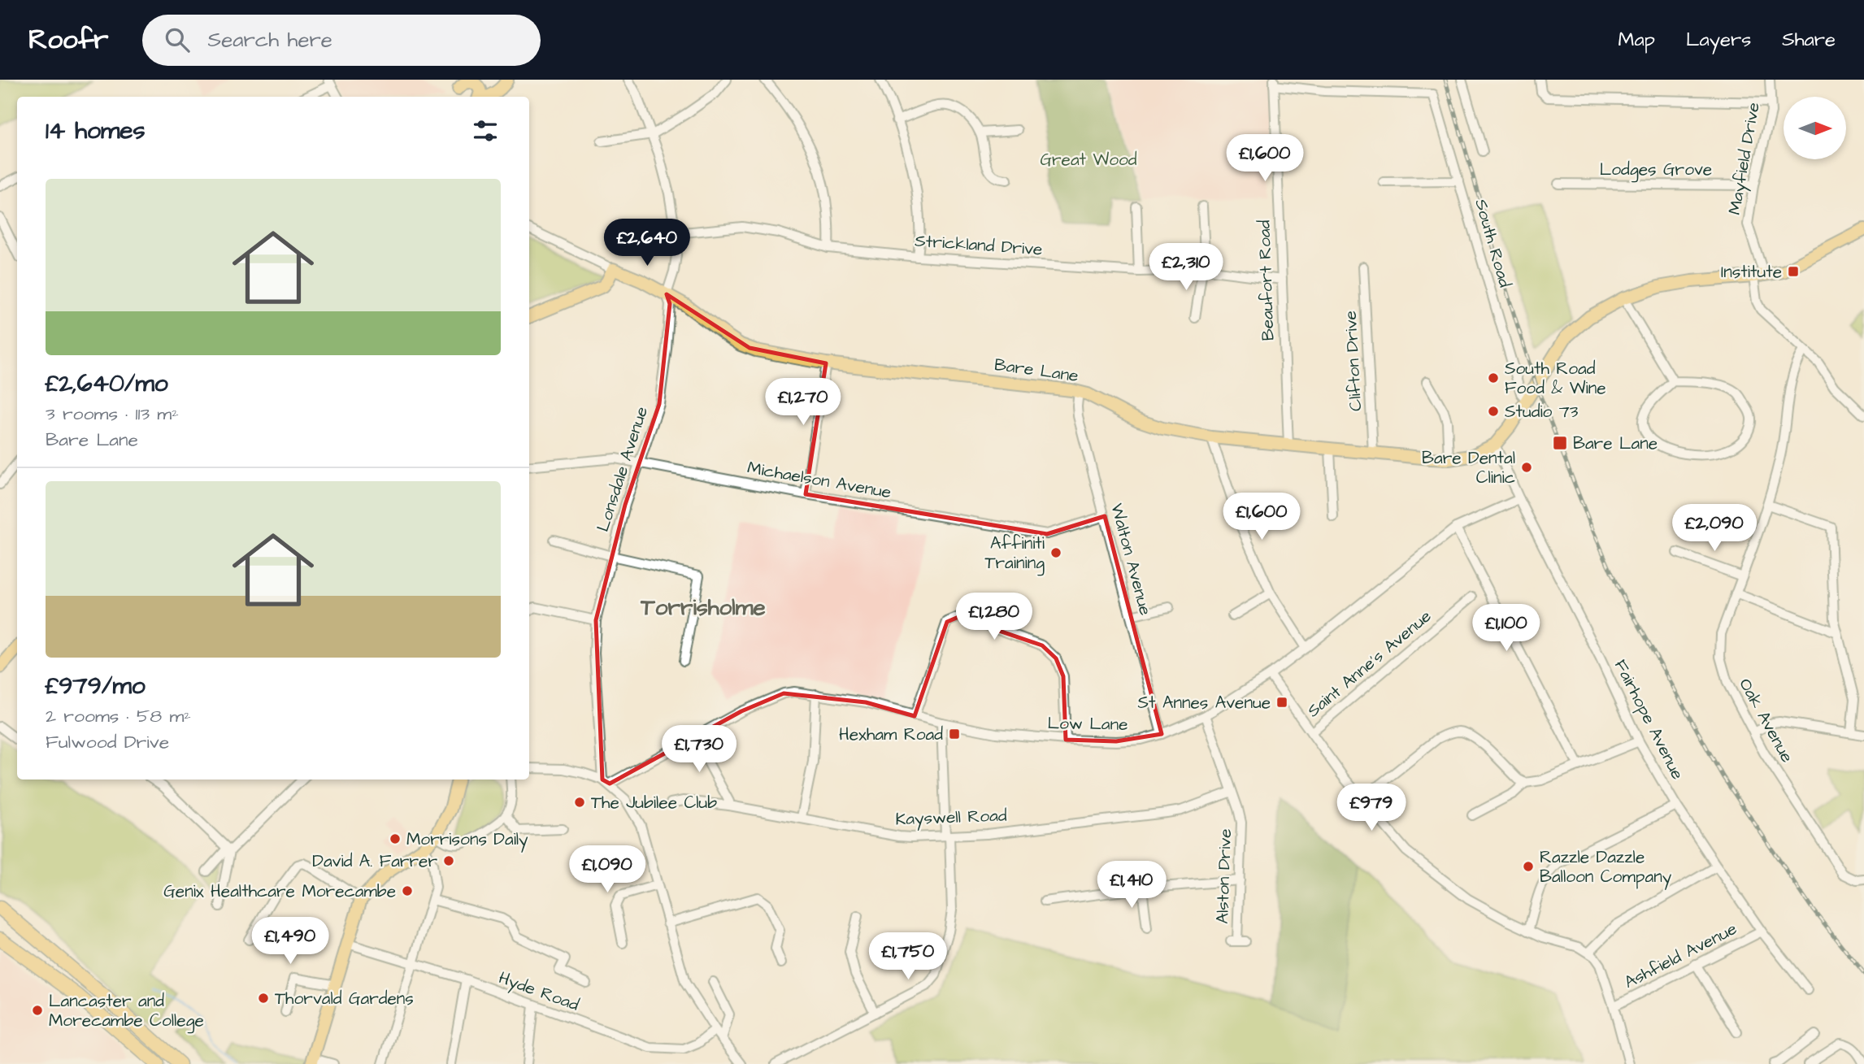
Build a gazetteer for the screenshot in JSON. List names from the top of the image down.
{
  "streets": {
    "main road": ["Bare Lane"],
    "street": [
      "Mayfield Drive",
      "Lodges Grove",
      "South Road",
      "Strickland Drive",
      "Beaufort Road",
      "Clifton Drive",
      "Lonsdale Avenue",
      "Michaelson Avenue",
      "Walton Avenue",
      "Saint Anne's Avenue",
      "Fairhope Avenue",
      "Oak Avenue",
      "Low Lane",
      "Kayswell Road",
      "Alston Drive",
      "Ashfield Avenue",
      "Hyde Road"
    ]
  },
  "crossings": [
    ["Mayfield Drive", "Lodges Grove"],
    ["Mayfield Drive", "Bare Lane"],
    ["Mayfield Drive", "Oak Avenue"],
    ["South Road", "Beaufort Road"],
    ["South Road", "Bare Lane"],
    ["Strickland Drive", "Beaufort Road"],
    ["Beaufort Road", "Bare Lane"],
    ["Clifton Drive", "Bare Lane"],
    ["Bare Lane", "Lonsdale Avenue"],
    ["Bare Lane", "Walton Avenue"],
    ["Bare Lane", "Fairhope Avenue"],
    ["Lonsdale Avenue", "Michaelson Avenue"],
    ["Lonsdale Avenue", "Low Lane"],
    ["Michaelson Avenue", "Walton Avenue"],
    ["Walton Avenue", "Low Lane"],
    ["Fairhope Avenue", "Low Lane"],
    ["Fairhope Avenue", "Ashfield Avenue"],
    ["Low Lane", "Alston Drive"],
    ["Kayswell Road", "Alston Drive"]
  ],
  "districts": ["Torrisholme"],
  "parks": ["Great Wood"],
  "places": {
    "transit": [
      "Institute",
      "Bare Lane",
      "St Annes Avenue",
      "Hexham Road"
    ],
    "other": [
      "South Road Food & Wine",
      "Studio 73",
      "Bare Dental Clinic",
      "Affiniti Training",
      "The Jubilee Club",
      "Morrisons Daily",
      "David A. Farrer",
      "Razzle Dazzle Balloon Company",
      "Genix Healthcare Morecambe",
      "Thorvald Gardens",
      "Lancaster and Morecambe College"
    ]
  },
  "north": "right",
  "page": {
    "header": "Roofr",
    "search": "Search here",
    "nav": ["Map", "Layers", "Share"],
    "heading": "14 homes",
    "price": [
      "£1,600",
      "£2,640",
      "£2,310",
      "£1,270",
      "£1,600",
      "£2,090",
      "£1,280",
      "£1,100",
      "£1,730",
      "£979",
      "£1,090",
      "£1,410",
      "£1,490",
      "£1,750"
    ],
    "list": [
      {
        "name": "£2,640/mo",
        "note": "3 rooms · 113 m² · Bare Lane"
      },
      {
        "name": "£979/mo",
        "note": "2 rooms · 58 m² · Fulwood Drive"
      }
    ]
  }
}
